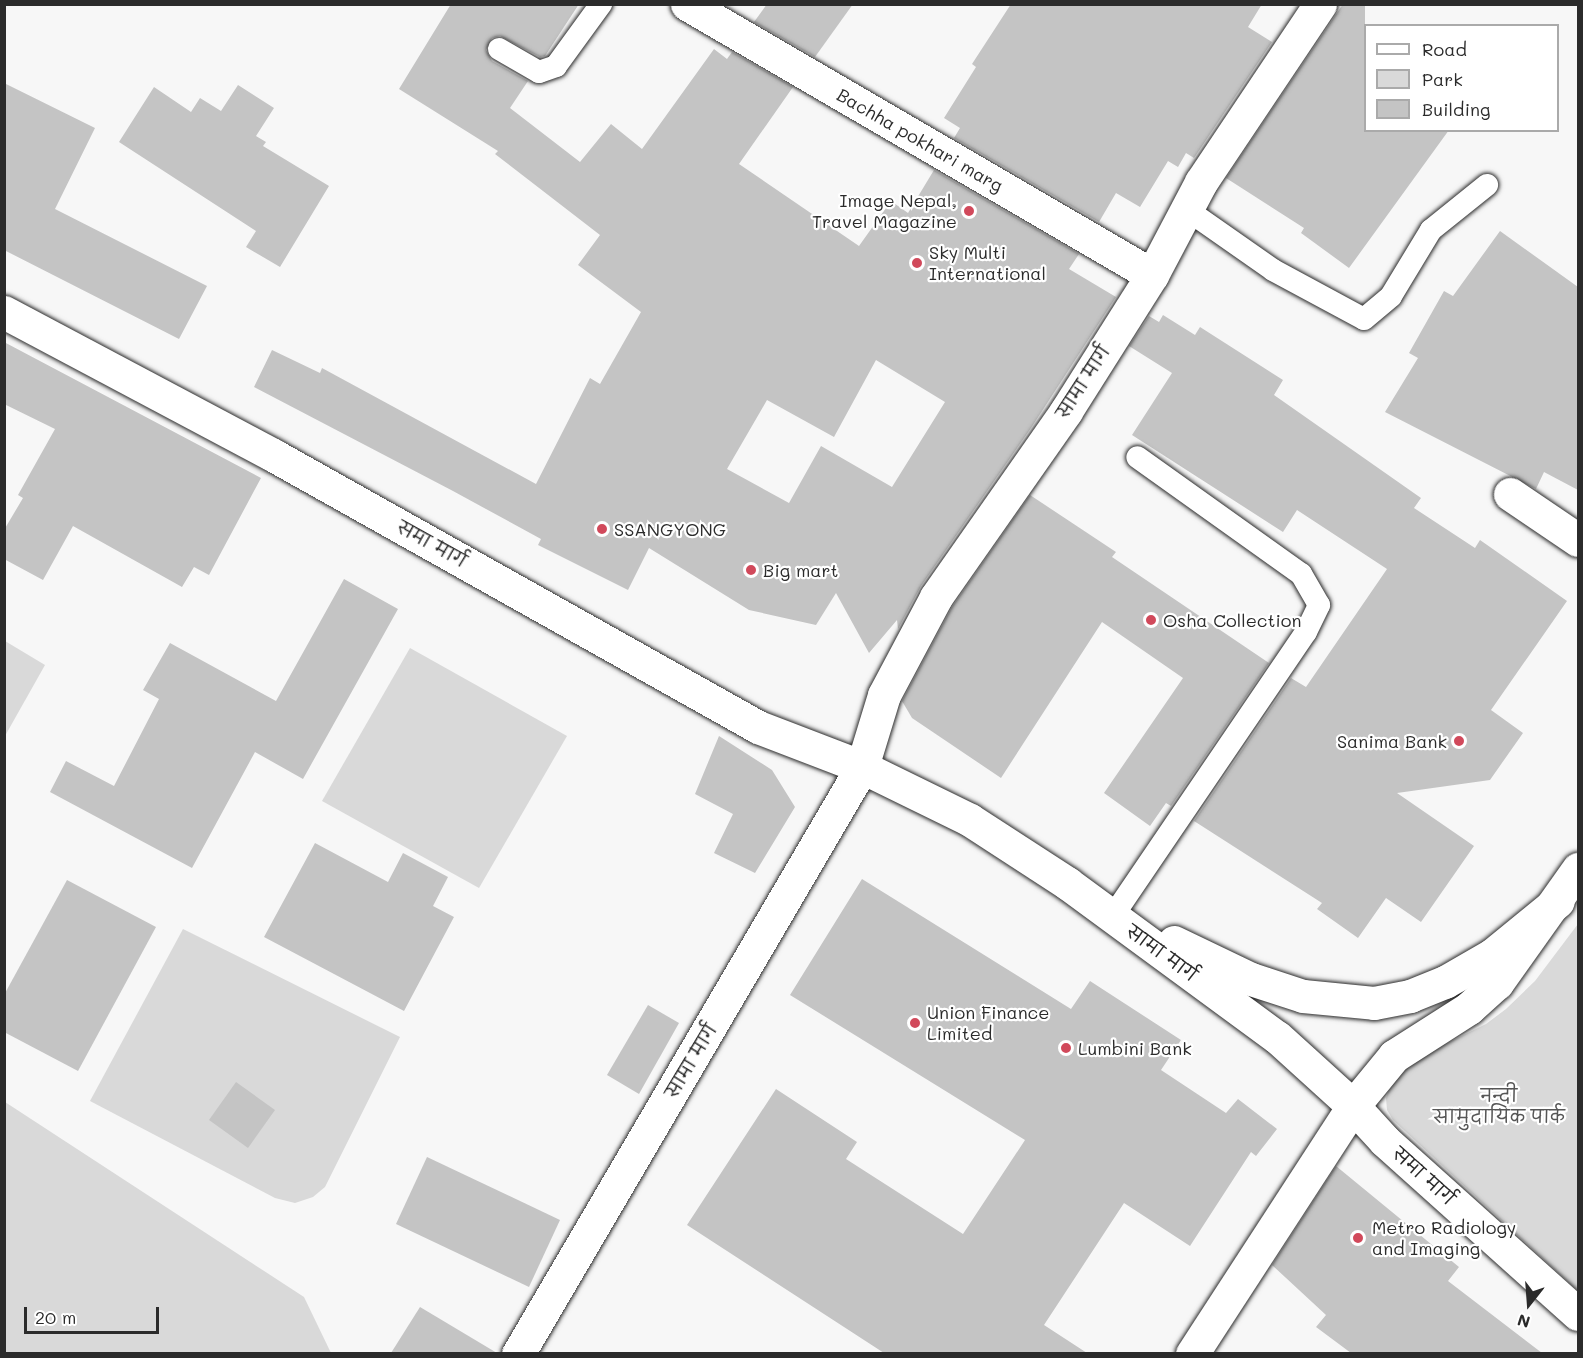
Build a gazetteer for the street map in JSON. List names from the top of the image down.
{
  "streets": {
    "main road": ["Bachha pokhari marg", "सामा मार्ग", "समा मार्ग"]
  },
  "crossings": [
    ["Bachha pokhari marg", "सामा मार्ग"],
    ["सामा मार्ग", "समा मार्ग"]
  ],
  "parks": ["नन्दी सामुदायिक पार्क"],
  "places": [
    "Image Nepal, Travel Magazine",
    "Sky Multi International",
    "SSANGYONG",
    "Big mart",
    "Osha Collection",
    "Sanima Bank",
    "Union Finance Limited",
    "Lumbini Bank",
    "Metro Radiology and Imaging"
  ],
  "legend": ["Road", "Park", "Building"],
  "scale_bar": "20 m",
  "north": "bottom"
}
